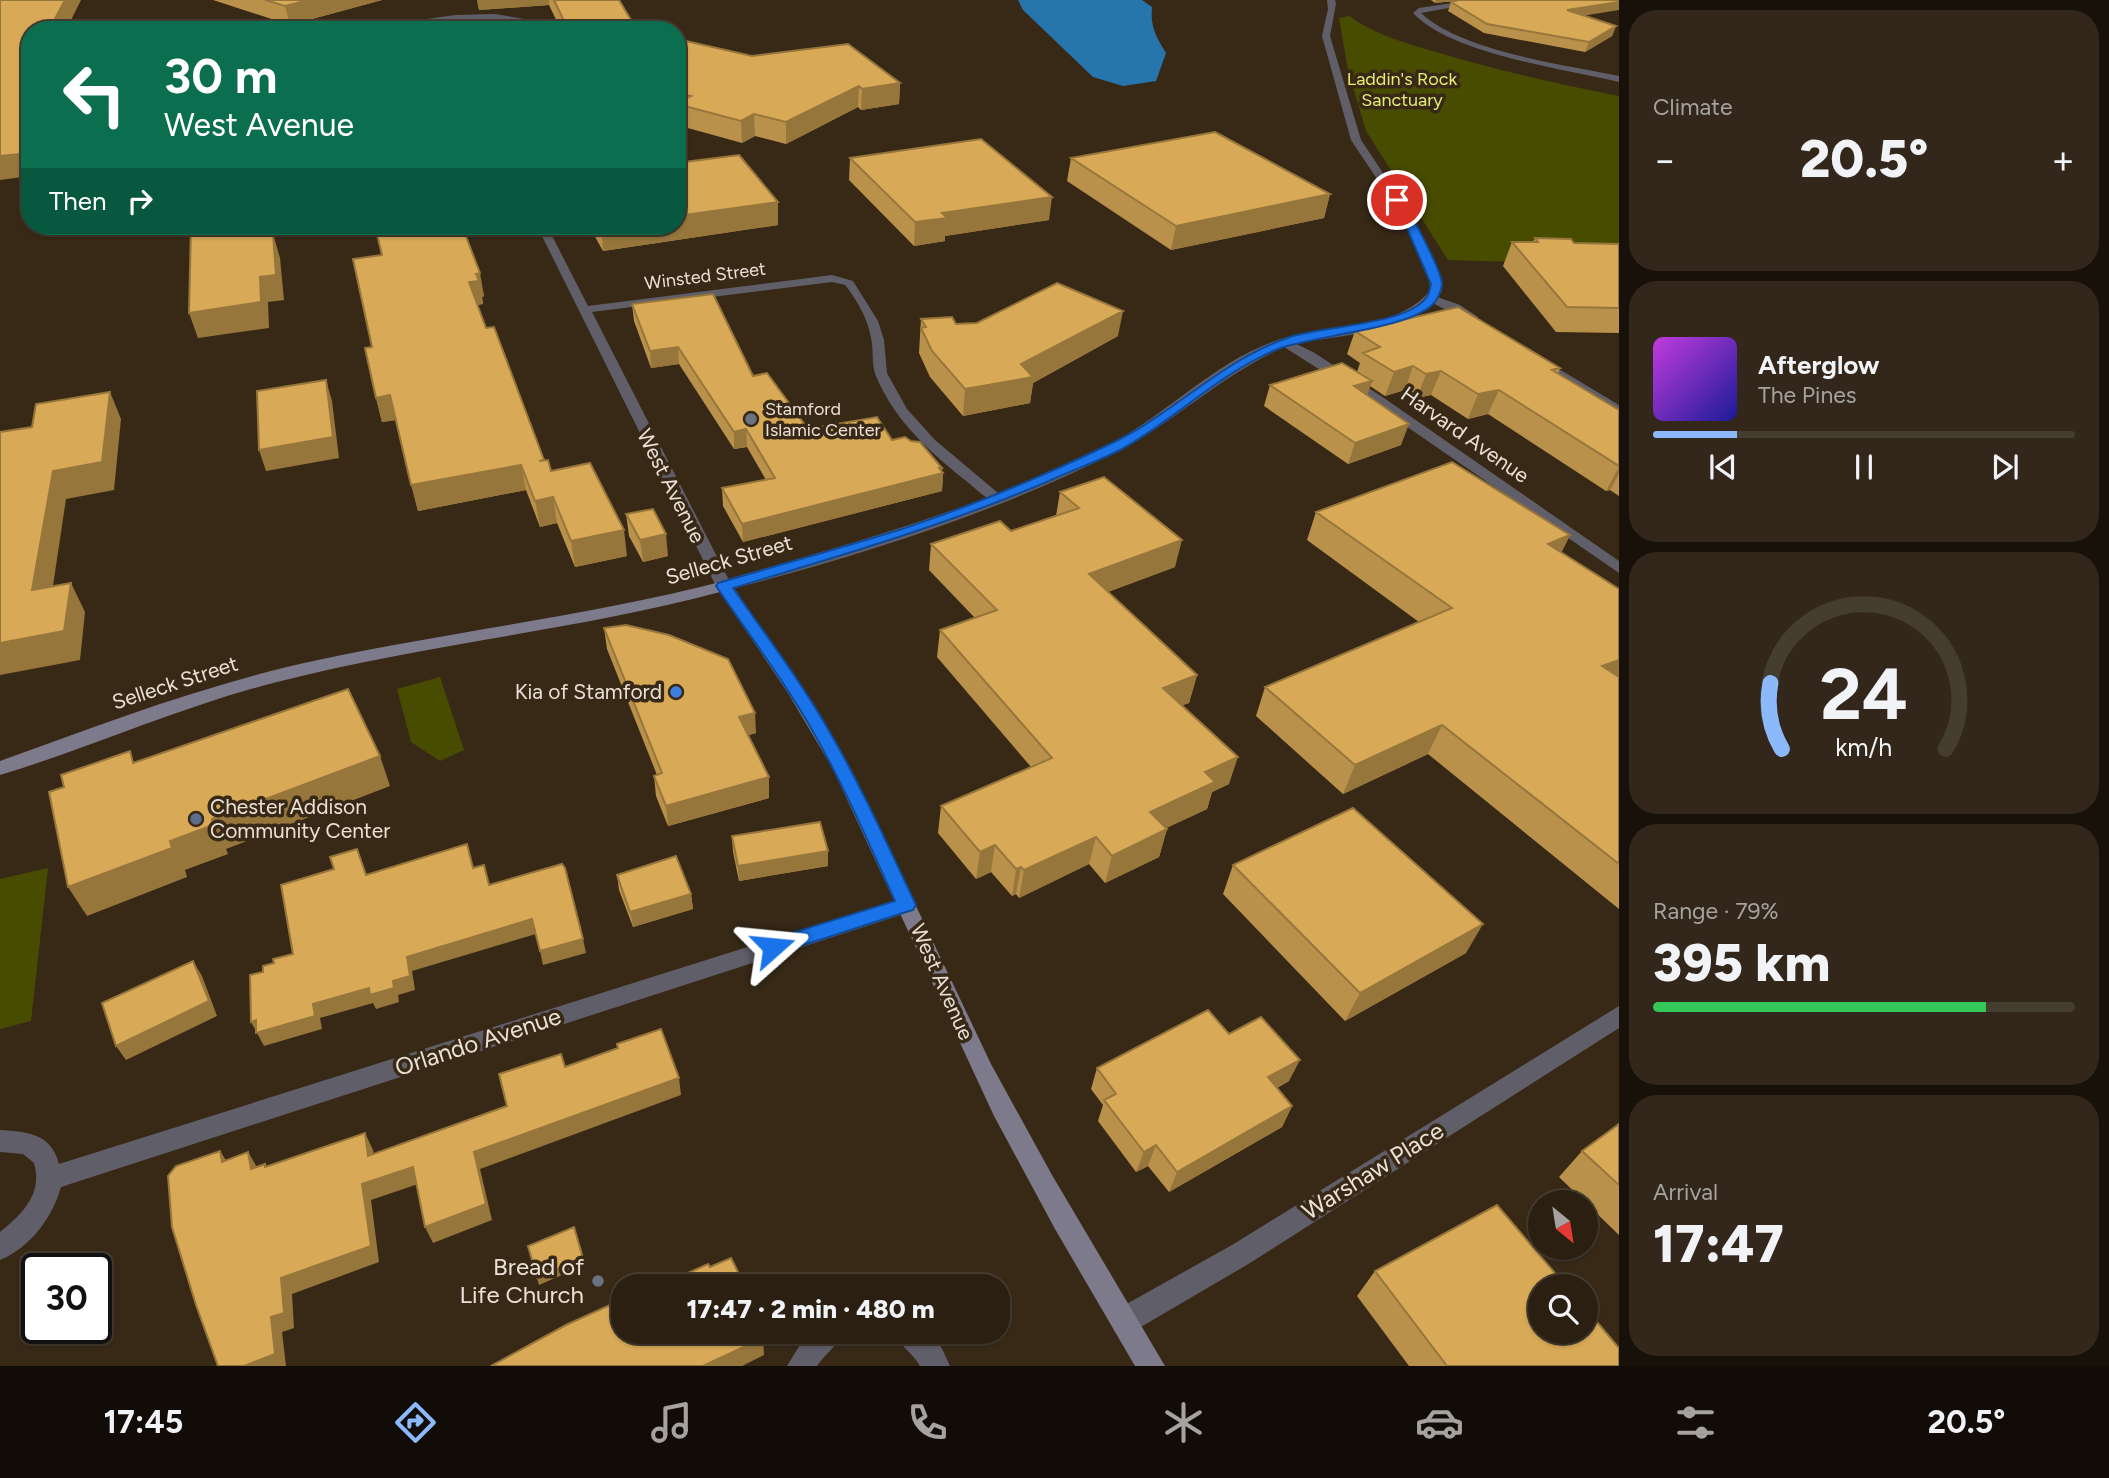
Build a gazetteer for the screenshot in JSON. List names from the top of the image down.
{
  "streets": {
    "main road": ["West Avenue", "Selleck Street"],
    "street": [
      "Winsted Street",
      "Harvard Avenue",
      "Orlando Avenue",
      "Warshaw Place"
    ]
  },
  "crossings": [
    ["Winsted Street", "West Avenue"],
    ["Winsted Street", "Selleck Street"],
    ["Harvard Avenue", "Selleck Street"],
    ["West Avenue", "Selleck Street"],
    ["West Avenue", "Orlando Avenue"],
    ["West Avenue", "Warshaw Place"]
  ],
  "parks": ["Laddin's Rock Sanctuary"],
  "places": [
    "Stamford Islamic Center",
    "Kia of Stamford",
    "Chester Addison Community Center",
    "Bread of Life Church"
  ],
  "north": "bottom right",
  "page": {
    "tile": [
      "Climate",
      ["Range · 79%", "395 km"],
      ["Arrival", "17:47"]
    ],
    "turn": ["30 m", "West Avenue"],
    "heat": ["−", "20.5°", "+"],
    "then": "Then",
    "song": ["Afterglow", "The Pines"],
    "limit": "30",
    "trip": "17:47 · 2 min · 480 m",
    "tabs": ["17:45", "20.5°"],
    "gauge": ["24", "km/h"]
  }
}
